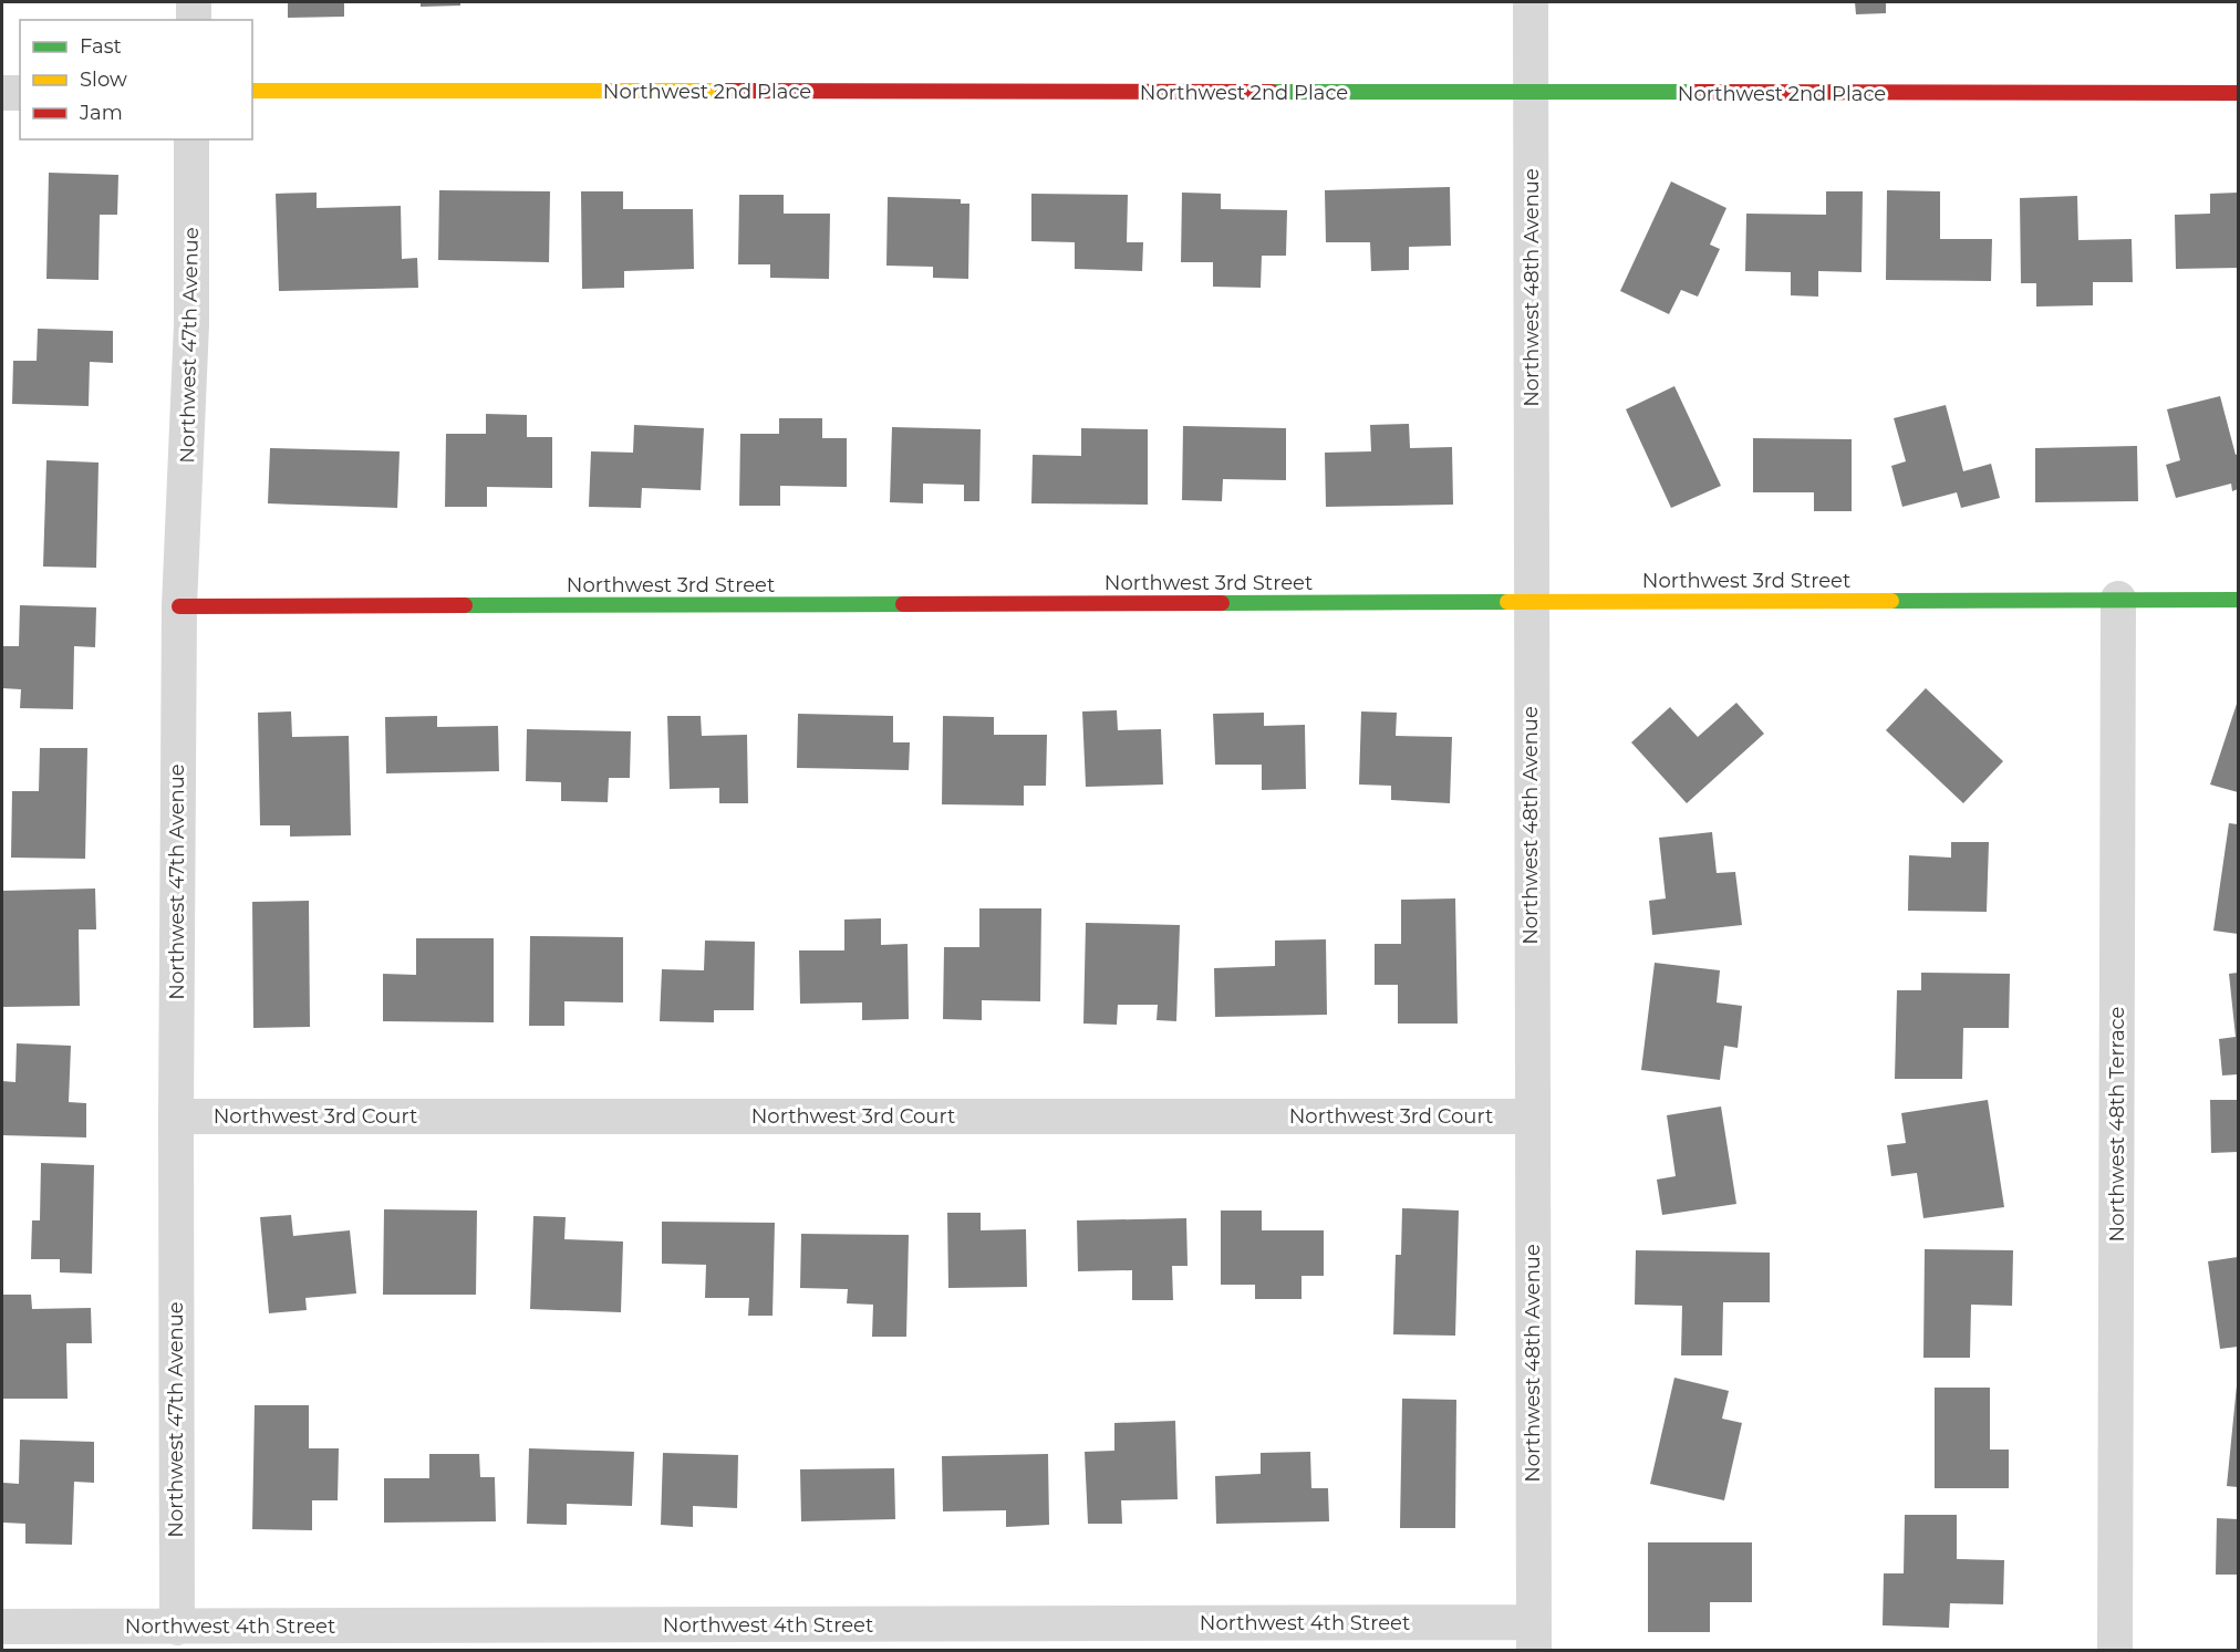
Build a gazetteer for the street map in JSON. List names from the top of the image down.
{
  "streets": {
    "street": [
      "Northwest 2nd Place",
      "Northwest 48th Avenue",
      "Northwest 47th Avenue",
      "Northwest 3rd Street",
      "Northwest 3rd Court",
      "Northwest 48th Terrace",
      "Northwest 4th Street"
    ]
  },
  "crossings": [
    ["Northwest 2nd Place", "Northwest 48th Avenue"],
    ["Northwest 48th Avenue", "Northwest 3rd Street"],
    ["Northwest 48th Avenue", "Northwest 3rd Court"],
    ["Northwest 48th Avenue", "Northwest 4th Street"],
    ["Northwest 47th Avenue", "Northwest 3rd Street"],
    ["Northwest 47th Avenue", "Northwest 3rd Court"],
    ["Northwest 47th Avenue", "Northwest 4th Street"],
    ["Northwest 3rd Street", "Northwest 48th Terrace"]
  ],
  "legend": ["Fast", "Slow", "Jam"]
}
